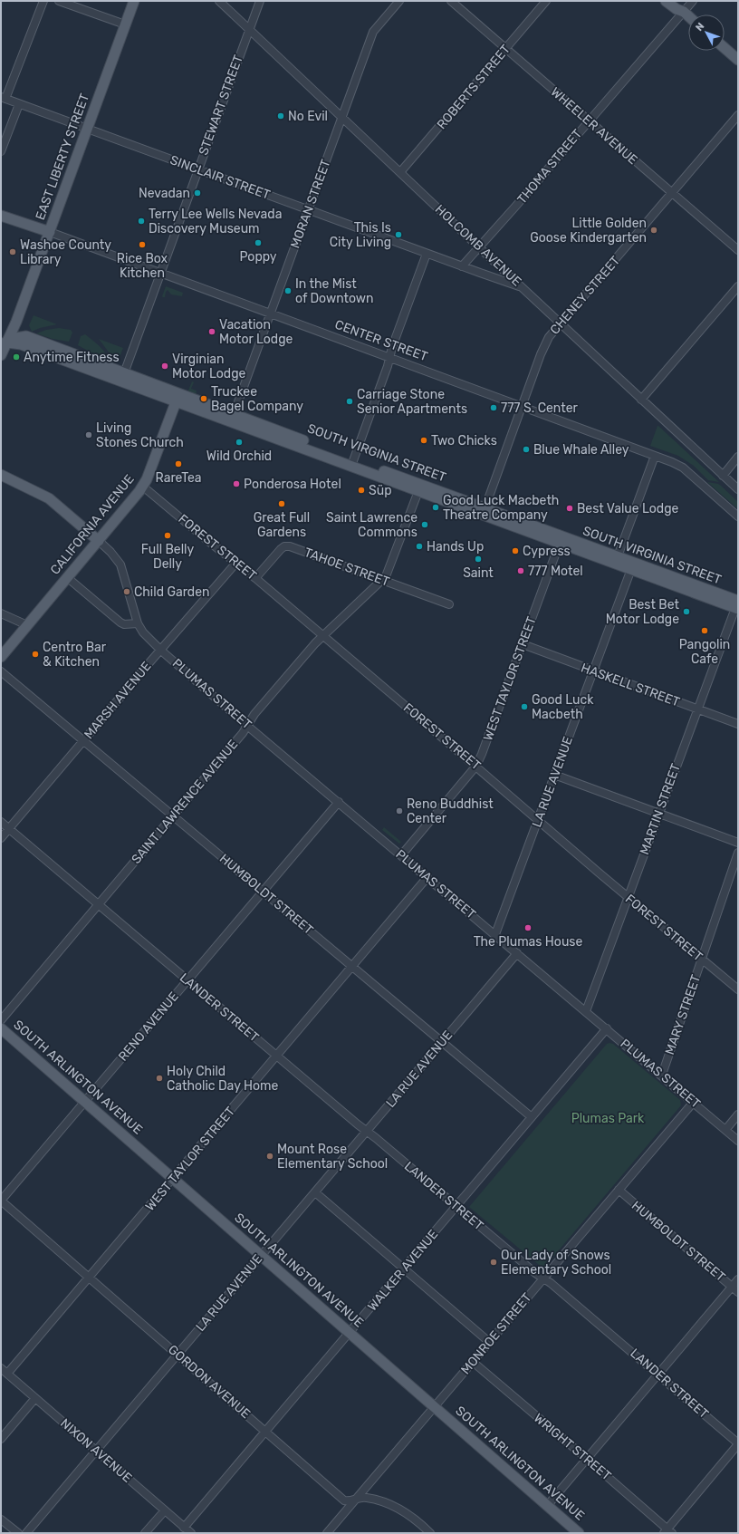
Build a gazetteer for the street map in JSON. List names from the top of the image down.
{
  "streets": {
    "main road": [
      "EAST LIBERTY STREET",
      "CENTER STREET",
      "SOUTH VIRGINIA STREET",
      "CALIFORNIA AVENUE",
      "SOUTH ARLINGTON AVENUE"
    ],
    "street": [
      "ROBERTS STREET",
      "STEWART STREET",
      "WHEELER AVENUE",
      "THOMA STREET",
      "SINCLAIR STREET",
      "MORAN STREET",
      "HOLCOMB AVENUE",
      "CHENEY STREET",
      "FOREST STREET",
      "TAHOE STREET",
      "WEST TAYLOR STREET",
      "HASKELL STREET",
      "PLUMAS STREET",
      "MARSH AVENUE",
      "LA RUE AVENUE",
      "SAINT LAWRENCE AVENUE",
      "MARTIN STREET",
      "HUMBOLDT STREET",
      "LANDER STREET",
      "MARY STREET",
      "RENO AVENUE",
      "WALKER AVENUE",
      "MONROE STREET",
      "GORDON AVENUE",
      "WRIGHT STREET",
      "NIXON AVENUE"
    ]
  },
  "crossings": [
    ["ROBERTS STREET", "WHEELER AVENUE"],
    ["ROBERTS STREET", "HOLCOMB AVENUE"],
    ["STEWART STREET", "SINCLAIR STREET"],
    ["STEWART STREET", "HOLCOMB AVENUE"],
    ["STEWART STREET", "CENTER STREET"],
    ["STEWART STREET", "SOUTH VIRGINIA STREET"],
    ["WHEELER AVENUE", "THOMA STREET"],
    ["WHEELER AVENUE", "CHENEY STREET"],
    ["EAST LIBERTY STREET", "SINCLAIR STREET"],
    ["EAST LIBERTY STREET", "CENTER STREET"],
    ["EAST LIBERTY STREET", "SOUTH VIRGINIA STREET"],
    ["THOMA STREET", "SINCLAIR STREET"],
    ["THOMA STREET", "HOLCOMB AVENUE"],
    ["SINCLAIR STREET", "MORAN STREET"],
    ["SINCLAIR STREET", "HOLCOMB AVENUE"],
    ["MORAN STREET", "HOLCOMB AVENUE"],
    ["MORAN STREET", "CENTER STREET"],
    ["MORAN STREET", "SOUTH VIRGINIA STREET"],
    ["HOLCOMB AVENUE", "CHENEY STREET"],
    ["CHENEY STREET", "CENTER STREET"],
    ["CHENEY STREET", "SOUTH VIRGINIA STREET"],
    ["SOUTH VIRGINIA STREET", "CALIFORNIA AVENUE"],
    ["SOUTH VIRGINIA STREET", "WEST TAYLOR STREET"],
    ["SOUTH VIRGINIA STREET", "LA RUE AVENUE"],
    ["SOUTH VIRGINIA STREET", "SAINT LAWRENCE AVENUE"],
    ["SOUTH VIRGINIA STREET", "MARTIN STREET"],
    ["CALIFORNIA AVENUE", "FOREST STREET"],
    ["CALIFORNIA AVENUE", "PLUMAS STREET"],
    ["FOREST STREET", "TAHOE STREET"],
    ["FOREST STREET", "WEST TAYLOR STREET"],
    ["FOREST STREET", "MARSH AVENUE"],
    ["FOREST STREET", "LA RUE AVENUE"],
    ["FOREST STREET", "SAINT LAWRENCE AVENUE"],
    ["FOREST STREET", "MARTIN STREET"],
    ["FOREST STREET", "MARY STREET"],
    ["TAHOE STREET", "SAINT LAWRENCE AVENUE"],
    ["WEST TAYLOR STREET", "HASKELL STREET"],
    ["WEST TAYLOR STREET", "PLUMAS STREET"],
    ["WEST TAYLOR STREET", "HUMBOLDT STREET"],
    ["WEST TAYLOR STREET", "LANDER STREET"],
    ["WEST TAYLOR STREET", "SOUTH ARLINGTON AVENUE"],
    ["WEST TAYLOR STREET", "GORDON AVENUE"],
    ["WEST TAYLOR STREET", "NIXON AVENUE"],
    ["HASKELL STREET", "LA RUE AVENUE"],
    ["HASKELL STREET", "MARTIN STREET"],
    ["PLUMAS STREET", "MARSH AVENUE"],
    ["PLUMAS STREET", "LA RUE AVENUE"],
    ["PLUMAS STREET", "SAINT LAWRENCE AVENUE"],
    ["PLUMAS STREET", "MARTIN STREET"],
    ["PLUMAS STREET", "MARY STREET"],
    ["PLUMAS STREET", "RENO AVENUE"],
    ["PLUMAS STREET", "WALKER AVENUE"],
    ["PLUMAS STREET", "MONROE STREET"],
    ["MARSH AVENUE", "HUMBOLDT STREET"],
    ["MARSH AVENUE", "LANDER STREET"],
    ["LA RUE AVENUE", "HUMBOLDT STREET"],
    ["LA RUE AVENUE", "LANDER STREET"],
    ["LA RUE AVENUE", "SOUTH ARLINGTON AVENUE"],
    ["LA RUE AVENUE", "GORDON AVENUE"],
    ["LA RUE AVENUE", "NIXON AVENUE"],
    ["SAINT LAWRENCE AVENUE", "HUMBOLDT STREET"],
    ["SAINT LAWRENCE AVENUE", "LANDER STREET"],
    ["HUMBOLDT STREET", "RENO AVENUE"],
    ["HUMBOLDT STREET", "WALKER AVENUE"],
    ["HUMBOLDT STREET", "MONROE STREET"],
    ["LANDER STREET", "RENO AVENUE"],
    ["LANDER STREET", "WALKER AVENUE"],
    ["LANDER STREET", "MONROE STREET"],
    ["RENO AVENUE", "SOUTH ARLINGTON AVENUE"],
    ["RENO AVENUE", "GORDON AVENUE"],
    ["SOUTH ARLINGTON AVENUE", "WALKER AVENUE"],
    ["SOUTH ARLINGTON AVENUE", "MONROE STREET"],
    ["WALKER AVENUE", "GORDON AVENUE"],
    ["WALKER AVENUE", "NIXON AVENUE"],
    ["MONROE STREET", "GORDON AVENUE"],
    ["MONROE STREET", "WRIGHT STREET"]
  ],
  "parks": ["Plumas Park"],
  "places": [
    "No Evil",
    "Nevadan",
    "Terry Lee Wells Nevada Discovery Museum",
    "Little Golden Goose Kindergarten",
    "This Is City Living",
    "Poppy",
    "Rice Box Kitchen",
    "Washoe County Library",
    "In the Mist of Downtown",
    "Vacation Motor Lodge",
    "Anytime Fitness",
    "Virginian Motor Lodge",
    "Truckee Bagel Company",
    "Carriage Stone Senior Apartments",
    "777 S. Center",
    "Living Stones Church",
    "Two Chicks",
    "Wild Orchid",
    "Blue Whale Alley",
    "RareTea",
    "Ponderosa Hotel",
    "Süp",
    "Great Full Gardens",
    "Good Luck Macbeth Theatre Company",
    "Best Value Lodge",
    "Saint Lawrence Commons",
    "Full Belly Delly",
    "Hands Up",
    "Cypress",
    "Saint",
    "777 Motel",
    "Child Garden",
    "Best Bet Motor Lodge",
    "Pangolin Cafe",
    "Centro Bar & Kitchen",
    "Good Luck Macbeth",
    "Reno Buddhist Center",
    "The Plumas House",
    "Holy Child Catholic Day Home",
    "Mount Rose Elementary School",
    "Our Lady of Snows Elementary School"
  ],
  "north": "top left"
}
